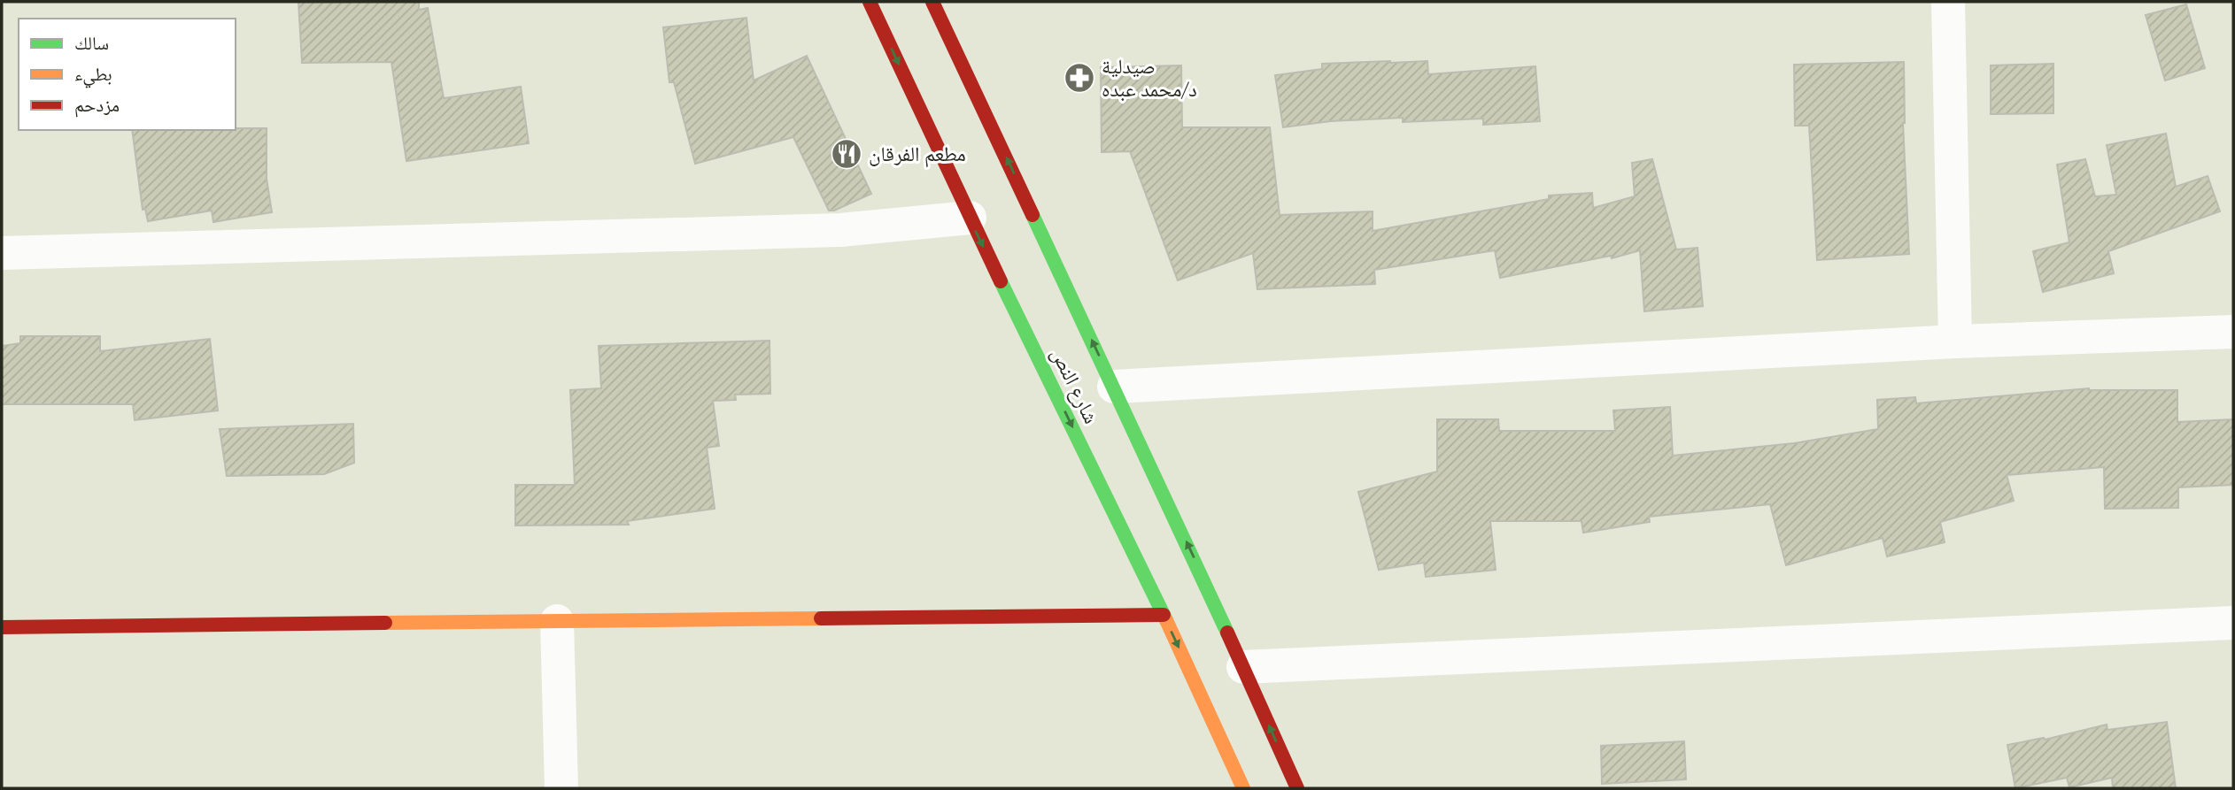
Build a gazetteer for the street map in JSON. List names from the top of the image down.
{
  "streets": {
    "main road": ["شارع النص"]
  },
  "places": {
    "pharmacy": ["صيدلية د/محمد عبده"],
    "restaurant": ["مطعم الفرقان"]
  },
  "legend": ["سالك", "بطيء", "مزدحم"]
}
